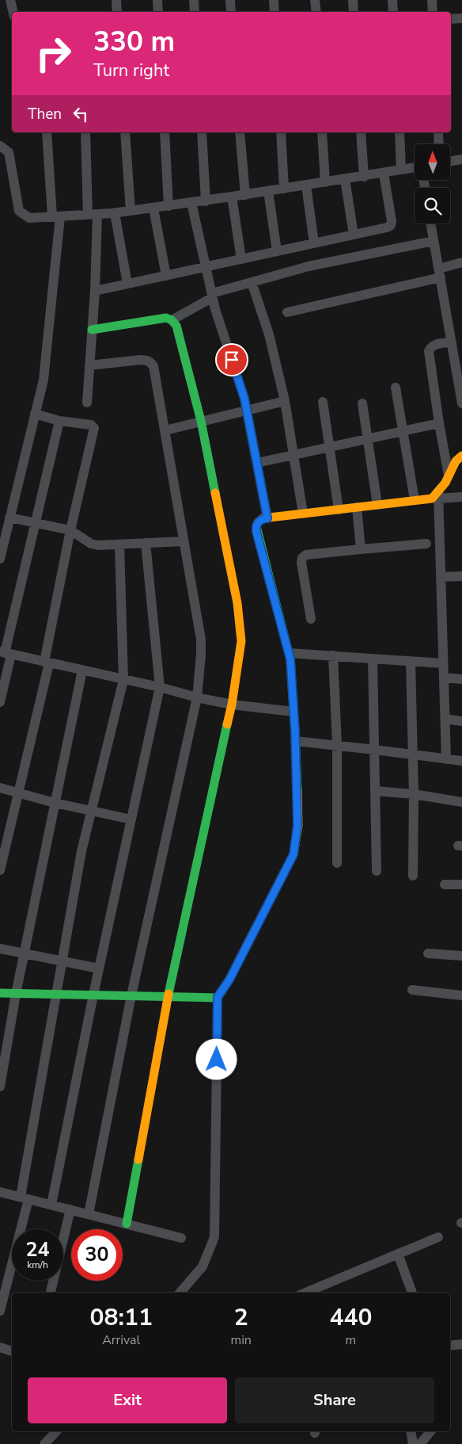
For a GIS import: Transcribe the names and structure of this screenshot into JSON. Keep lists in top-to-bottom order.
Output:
{
  "north": "top",
  "page": {
    "turn": ["330 m", "Turn right"],
    "then": "Then",
    "speed": "24 km/h",
    "limit": "30",
    "eta": [
      "08:11",
      "Arrival",
      "2",
      "min",
      "440",
      "m"
    ],
    "buttons": ["Exit", "Share"]
  }
}
